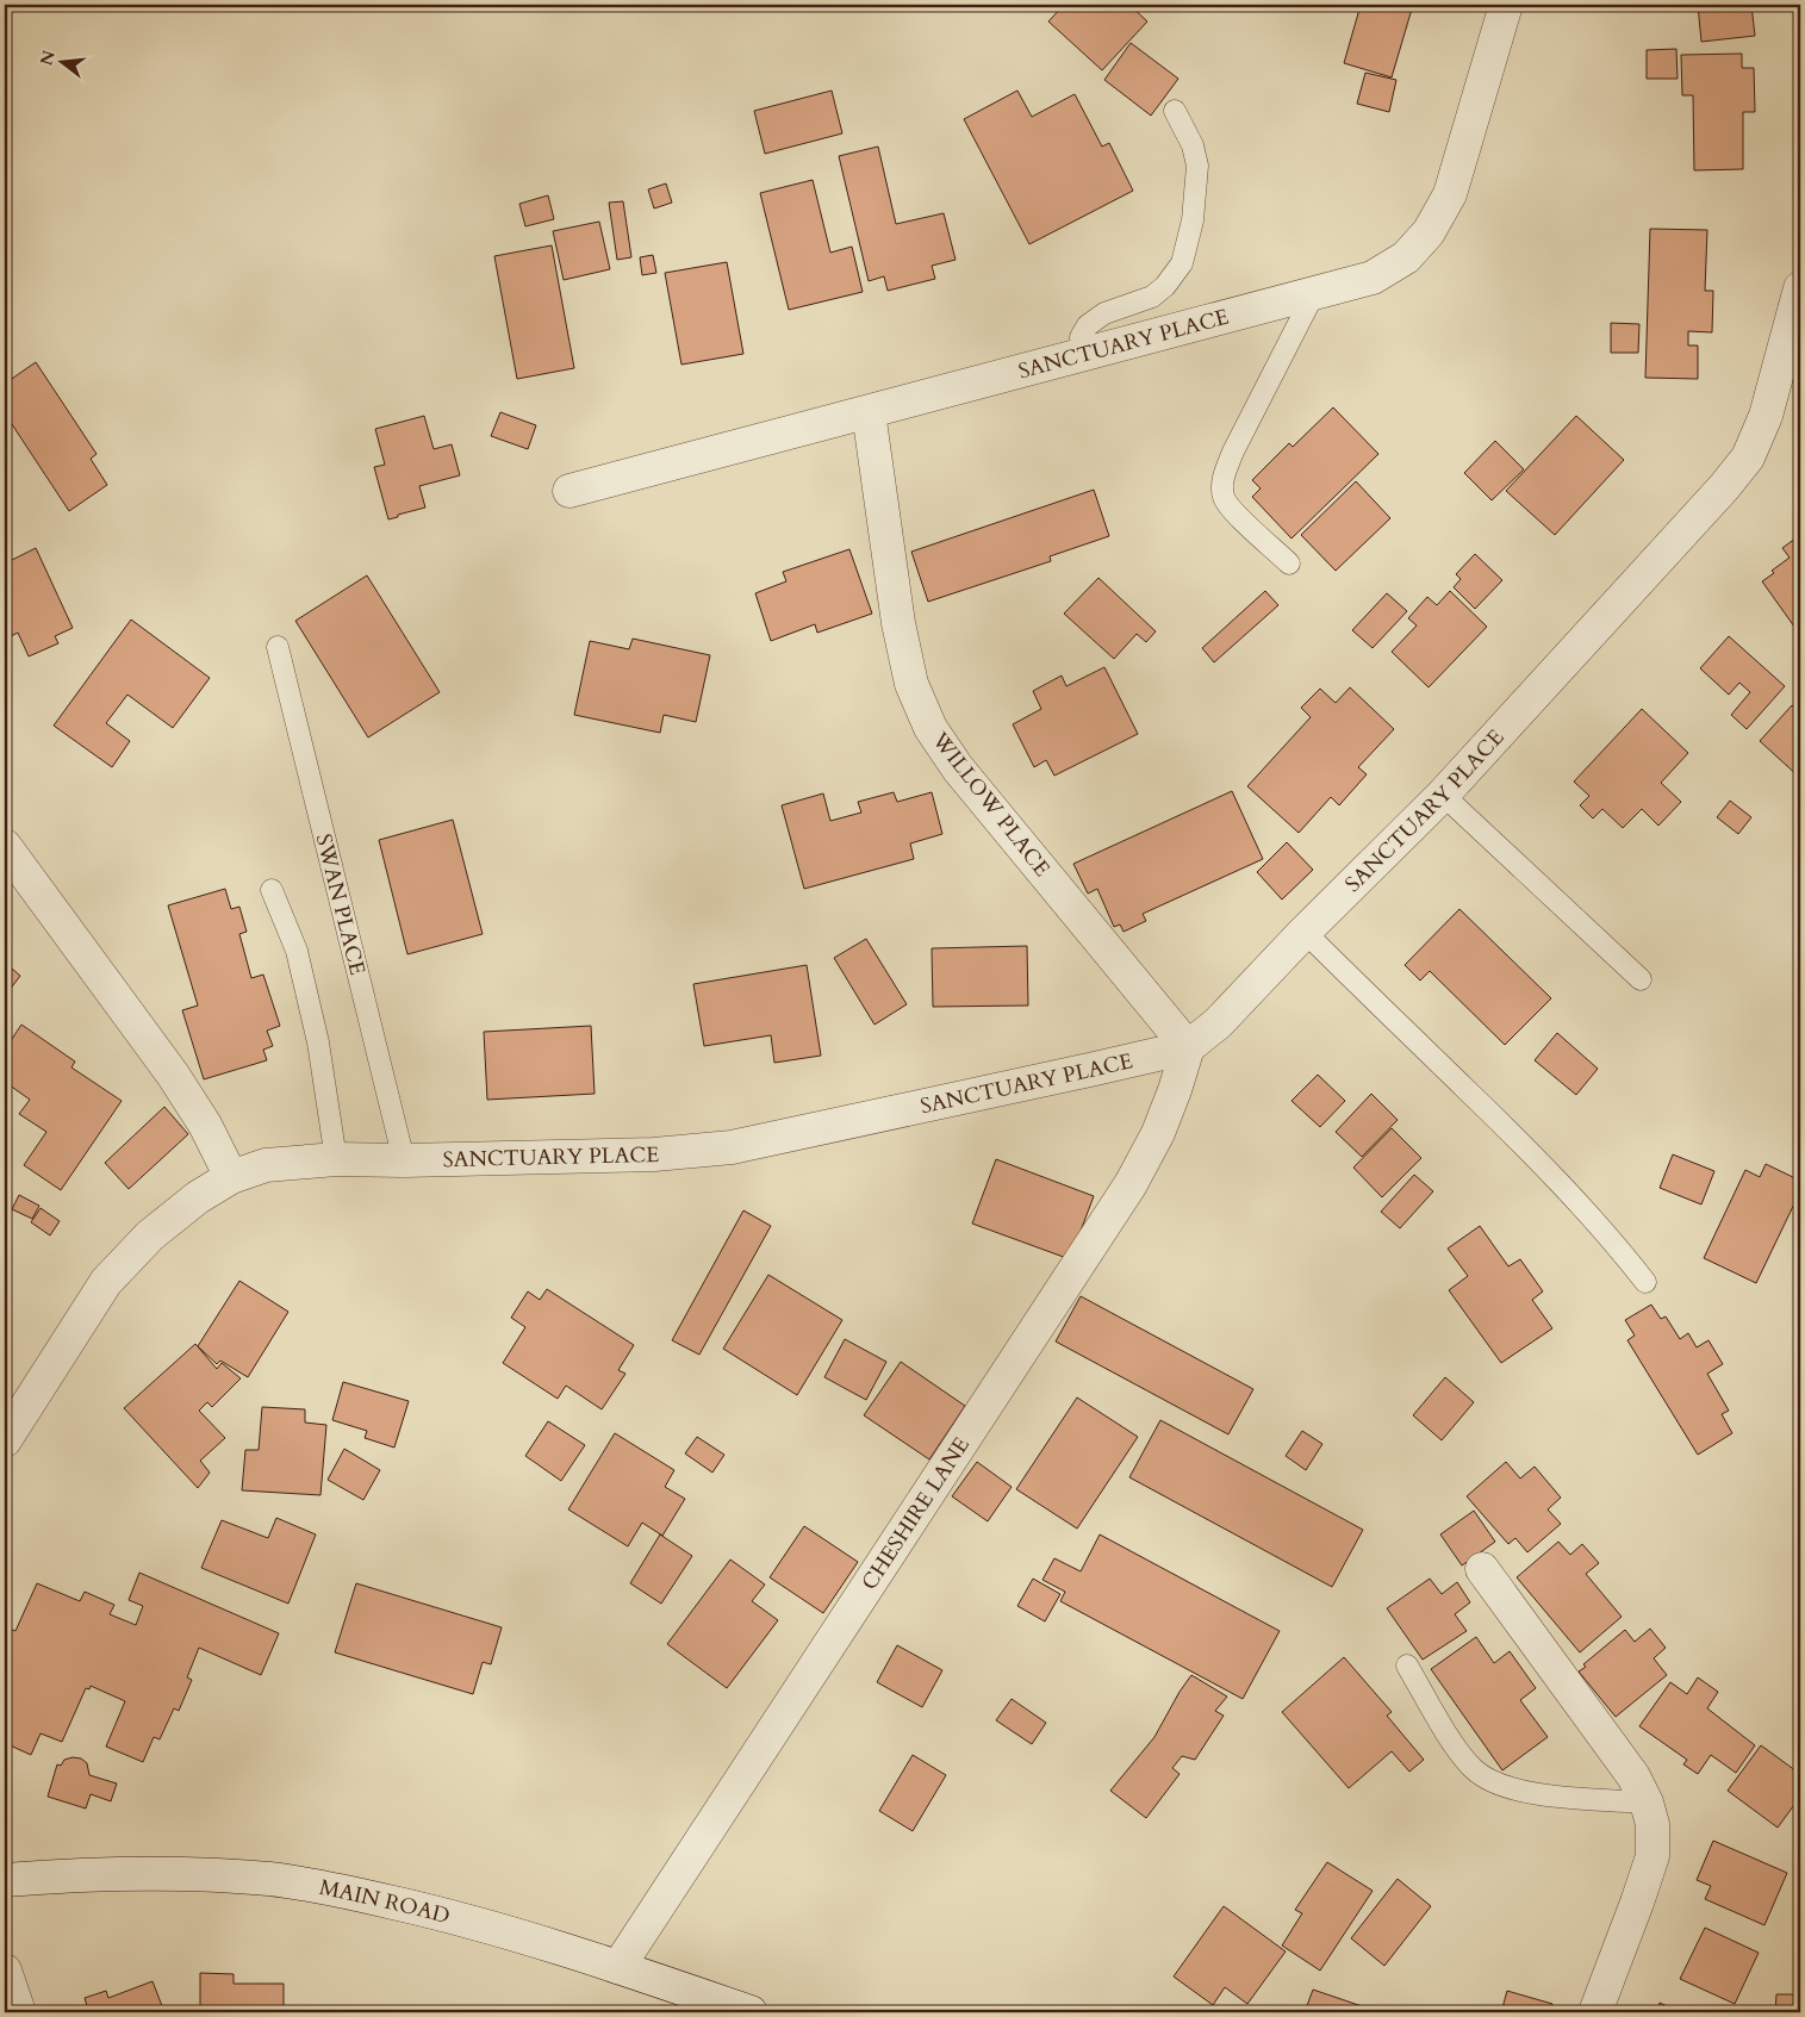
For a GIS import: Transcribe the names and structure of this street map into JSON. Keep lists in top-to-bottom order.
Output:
{
  "streets": {
    "street": [
      "SANCTUARY PLACE",
      "WILLOW PLACE",
      "CHESHIRE LANE",
      "MAIN ROAD"
    ],
    "lane": ["SWAN PLACE"]
  },
  "crossings": [
    ["SANCTUARY PLACE", "WILLOW PLACE"],
    ["SANCTUARY PLACE", "SWAN PLACE"],
    ["SANCTUARY PLACE", "CHESHIRE LANE"],
    ["WILLOW PLACE", "CHESHIRE LANE"],
    ["CHESHIRE LANE", "MAIN ROAD"]
  ],
  "north": "left"
}
